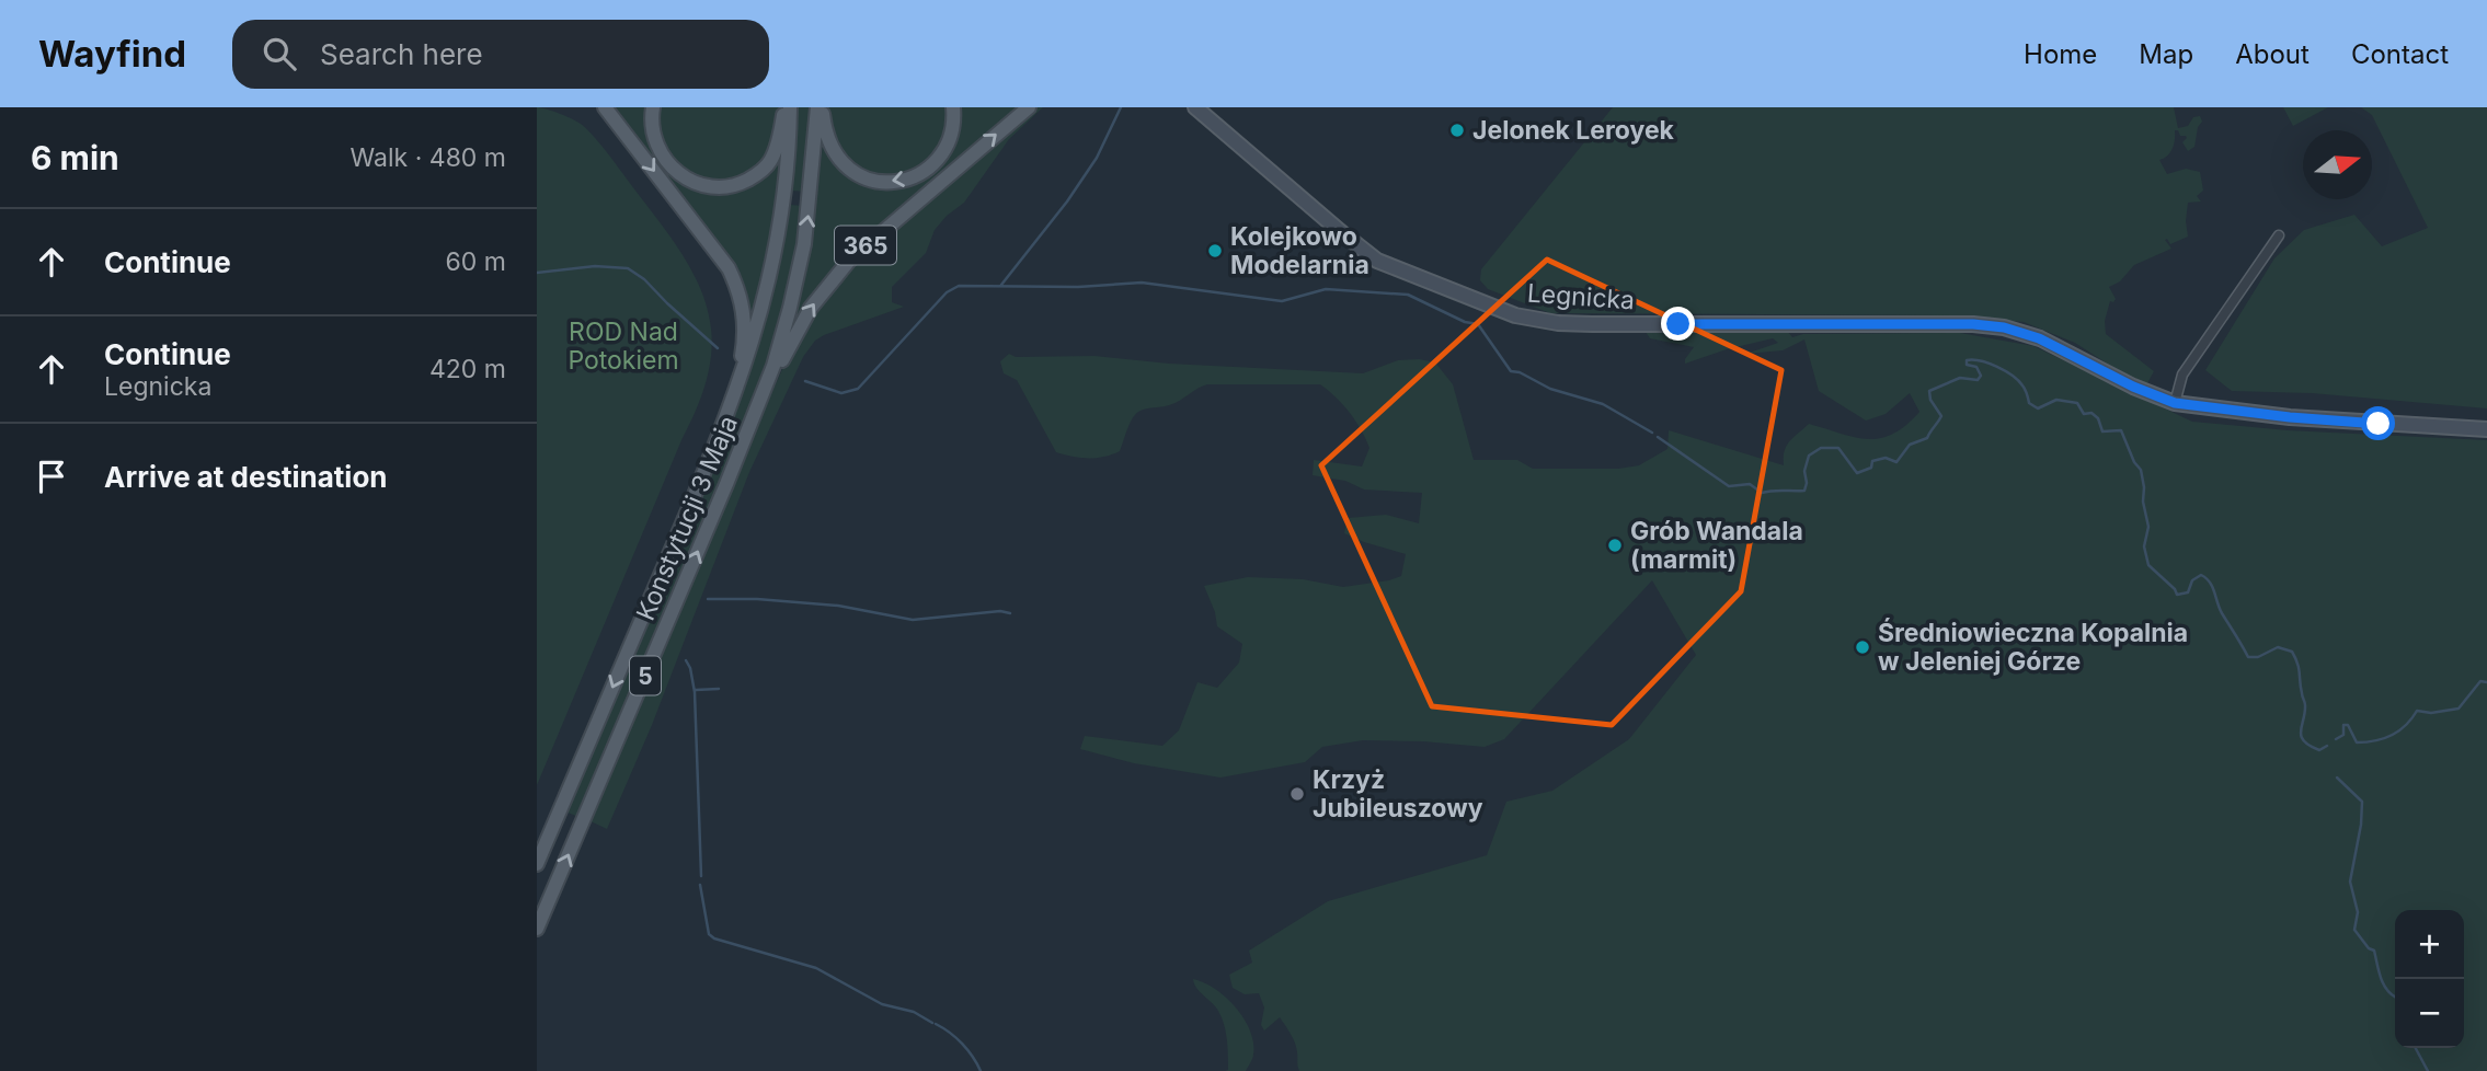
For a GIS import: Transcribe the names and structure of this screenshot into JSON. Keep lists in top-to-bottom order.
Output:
{
  "streets": {
    "main road": [
      "365",
      "Legnicka",
      "Konstytucji 3 Maja",
      "5"
    ]
  },
  "crossings": [
    ["365", "Konstytucji 3 Maja"]
  ],
  "parks": ["ROD Nad Potokiem"],
  "places": [
    "Jelonek Leroyek",
    "Kolejkowo Modelarnia",
    "Grób Wandala (marmit)",
    "Średniowieczna Kopalnia w Jeleniej Górze",
    "Krzyż Jubileuszowy"
  ],
  "north": "right",
  "page": {
    "header": "Wayfind",
    "search": "Search here",
    "nav": [
      "Home",
      "Map",
      "About",
      "Contact"
    ],
    "heading": ["6 min", "Walk · 480 m"],
    "list": [
      ["Continue", "60 m"],
      ["Continue", "Legnicka", "420 m"],
      "Arrive at destination"
    ],
    "map_buttons": ["+", "−"]
  }
}
